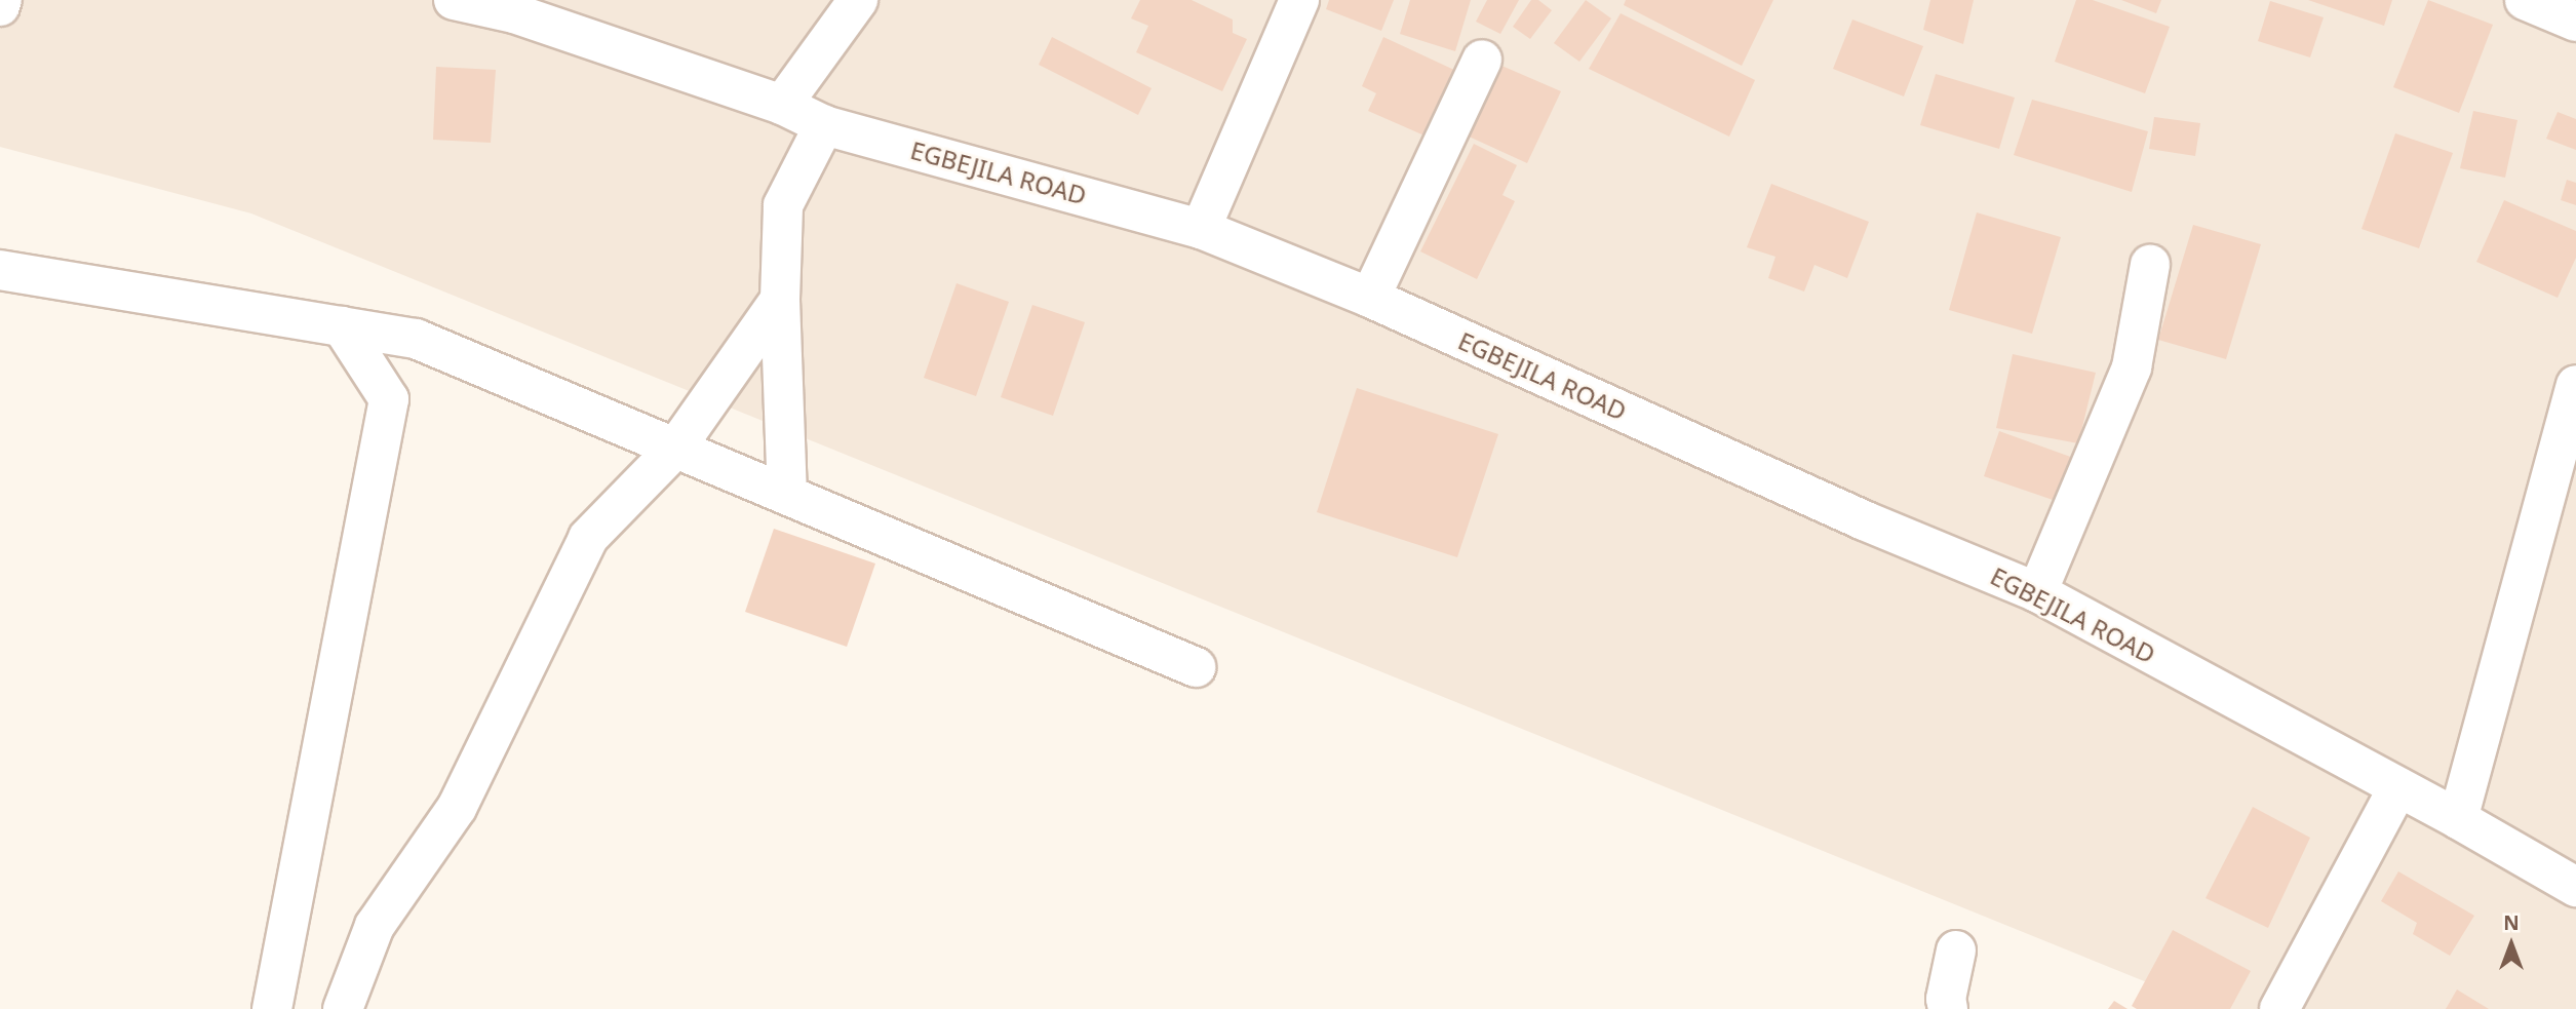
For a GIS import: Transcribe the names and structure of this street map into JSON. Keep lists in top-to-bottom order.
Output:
{
  "streets": {
    "street": ["EGBEJILA ROAD"]
  },
  "north": "top"
}
